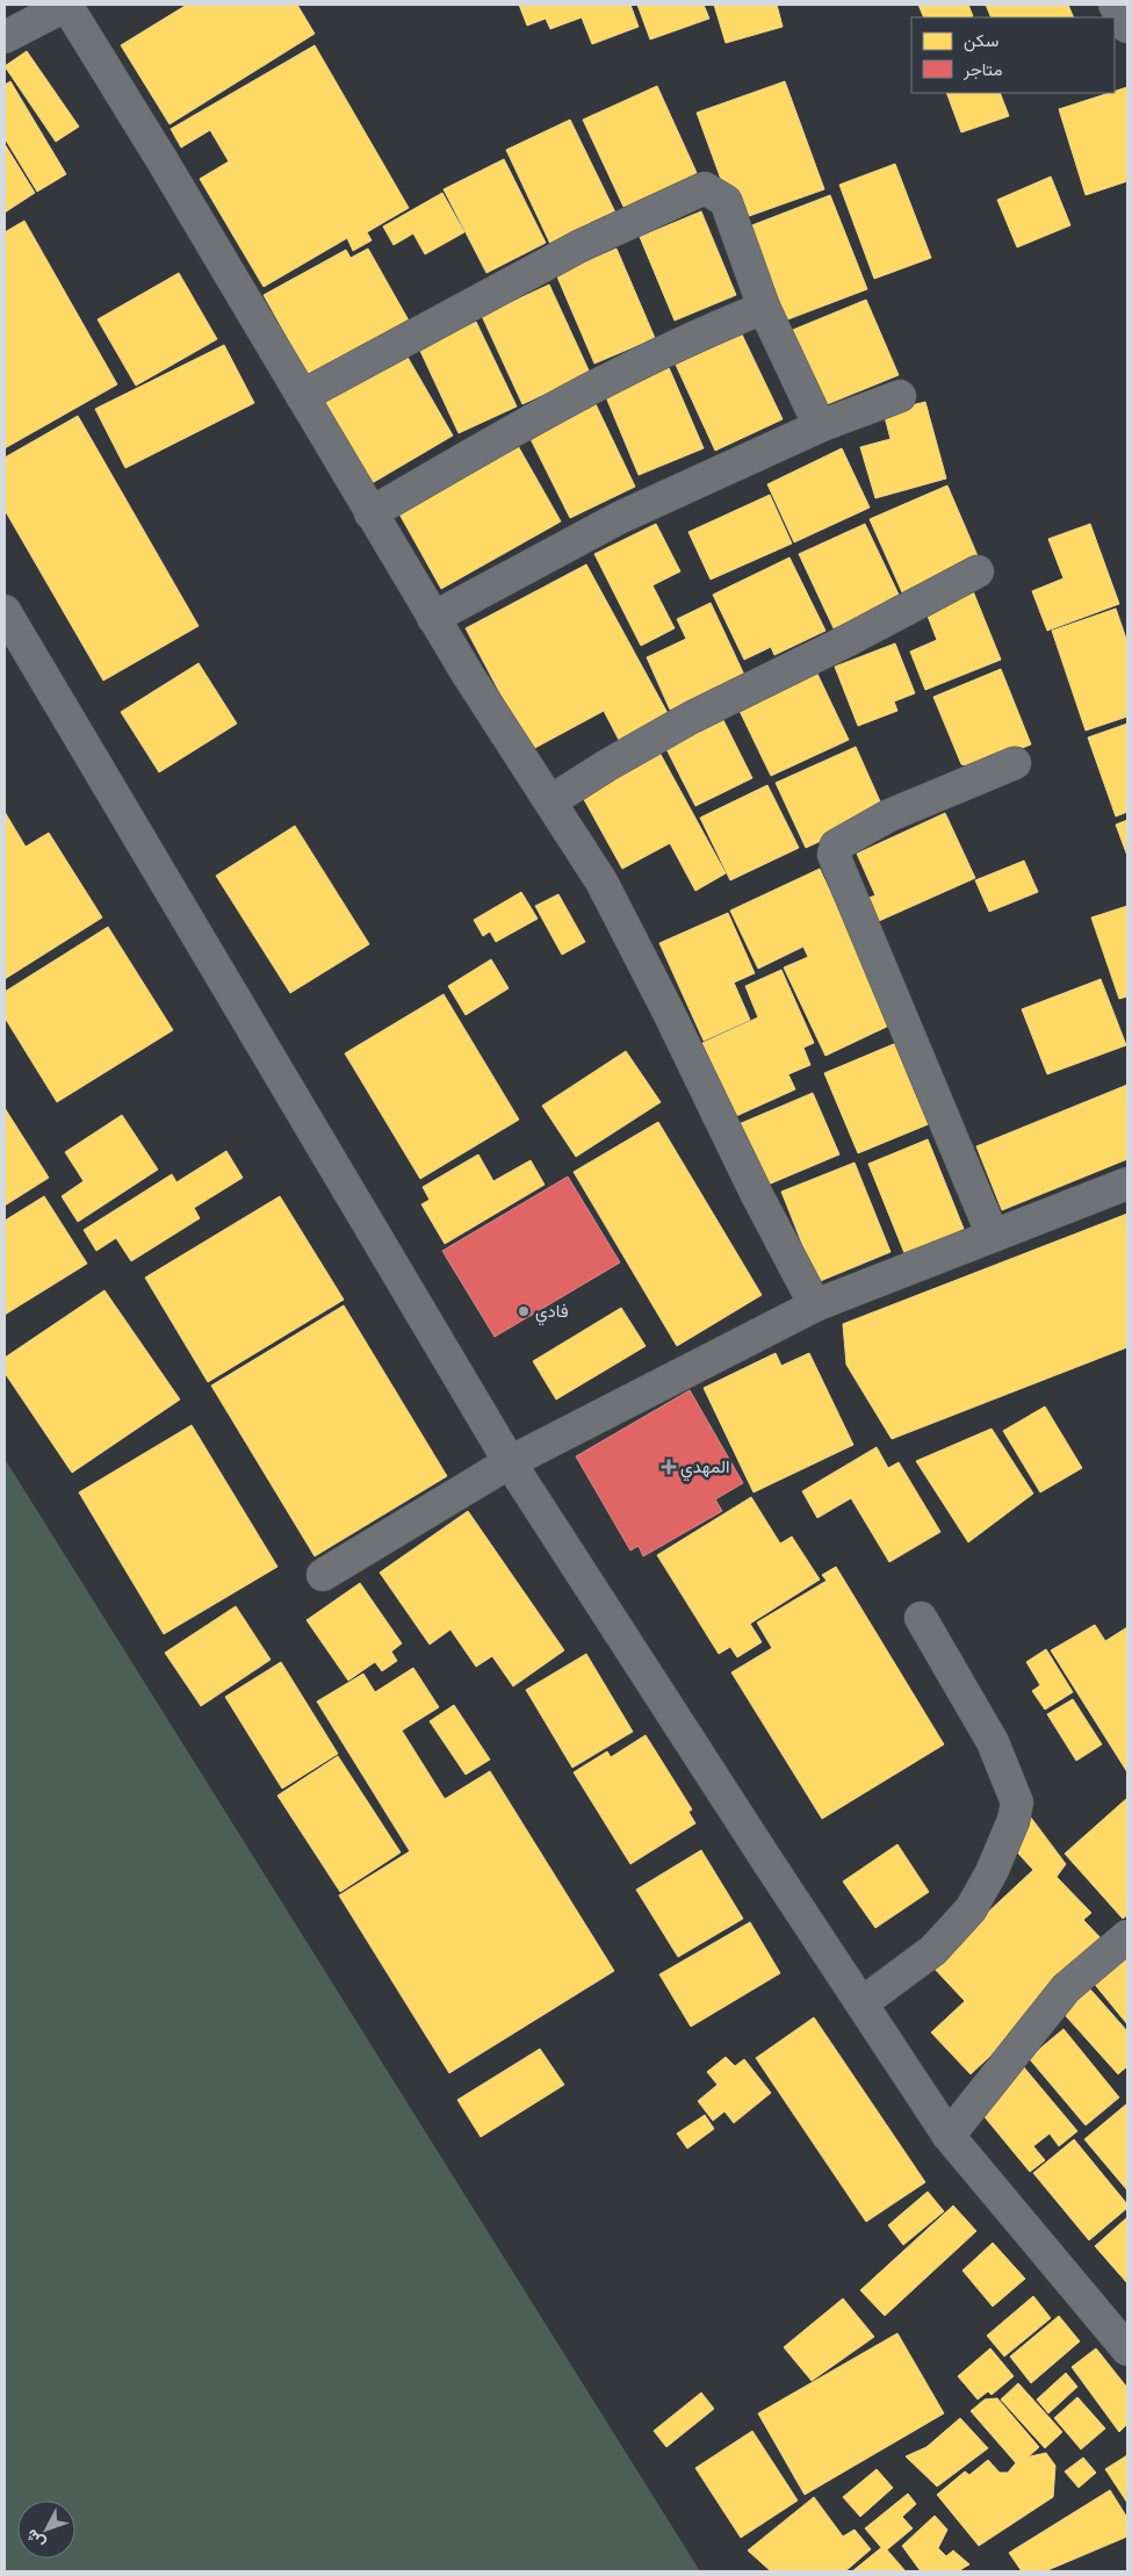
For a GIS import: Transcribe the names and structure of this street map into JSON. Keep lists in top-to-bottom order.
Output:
{
  "places": {
    "other": ["فادي"],
    "health": ["المهدي"]
  },
  "legend": ["سكن", "متاجر"],
  "north": "bottom left"
}
